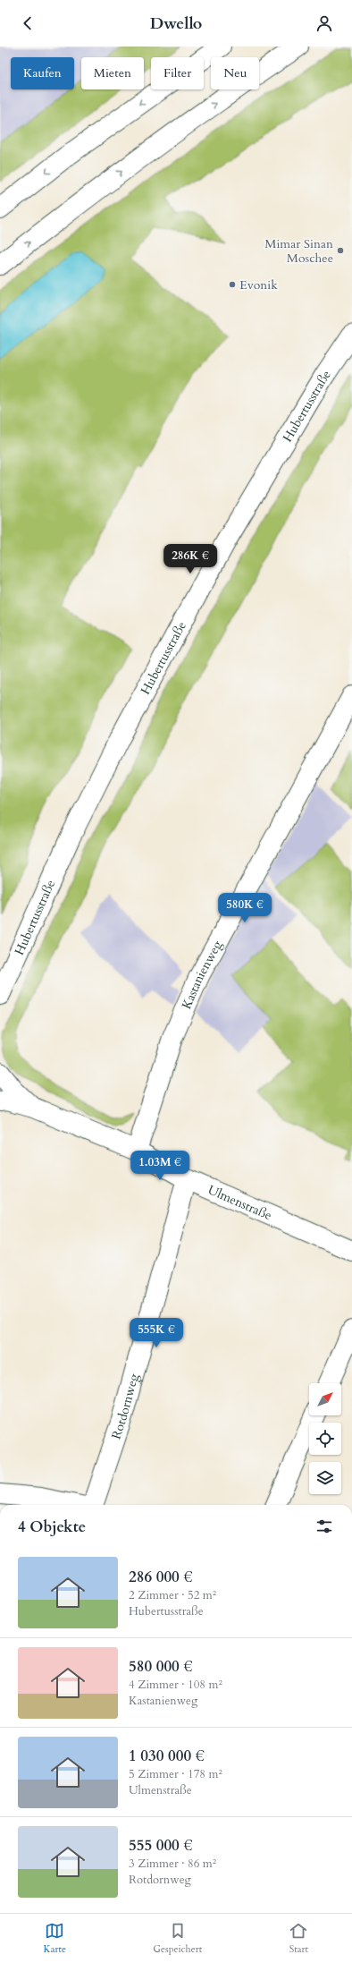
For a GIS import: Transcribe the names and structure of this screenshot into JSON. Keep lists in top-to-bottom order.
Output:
{
  "streets": {
    "main road": [
      "Hubertusstraße",
      "Kastanienweg",
      "Ulmenstraße",
      "Rotdornweg"
    ]
  },
  "crossings": [
    ["Kastanienweg", "Ulmenstraße"],
    ["Ulmenstraße", "Rotdornweg"]
  ],
  "places": ["Mimar Sinan Moschee", "Evonik"],
  "north": "top right",
  "page": {
    "header": "Dwello",
    "chip": [
      "Kaufen",
      "Mieten",
      "Filter",
      "Neu"
    ],
    "price": [
      "286K €",
      "580K €",
      "1.03M €",
      "555K €"
    ],
    "heading": "4 Objekte",
    "list": [
      {
        "name": "286 000 €",
        "note": "2 Zimmer · 52 m² · Hubertusstraße"
      },
      {
        "name": "580 000 €",
        "note": "4 Zimmer · 108 m² · Kastanienweg"
      },
      {
        "name": "1 030 000 €",
        "note": "5 Zimmer · 178 m² · Ulmenstraße"
      },
      {
        "name": "555 000 €",
        "note": "3 Zimmer · 86 m² · Rotdornweg"
      }
    ],
    "tabs": ["Karte", "Gespeichert", "Start"]
  }
}
